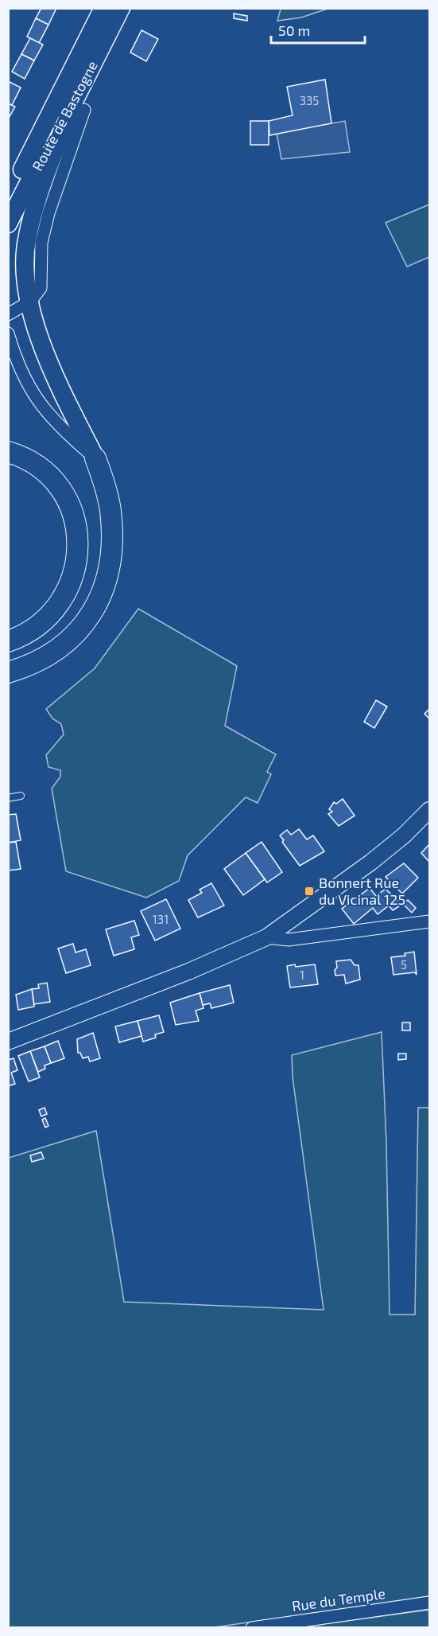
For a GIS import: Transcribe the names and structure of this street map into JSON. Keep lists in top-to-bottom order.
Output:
{
  "streets": {
    "main road": ["Route de Bastogne"],
    "street": ["Rue du Temple"]
  },
  "places": {
    "transit": ["Bonnert Rue du Vicinal 125"]
  },
  "house_numbers": [
    "335",
    "131",
    "5",
    "1"
  ],
  "scale_bar": "50 m"
}
